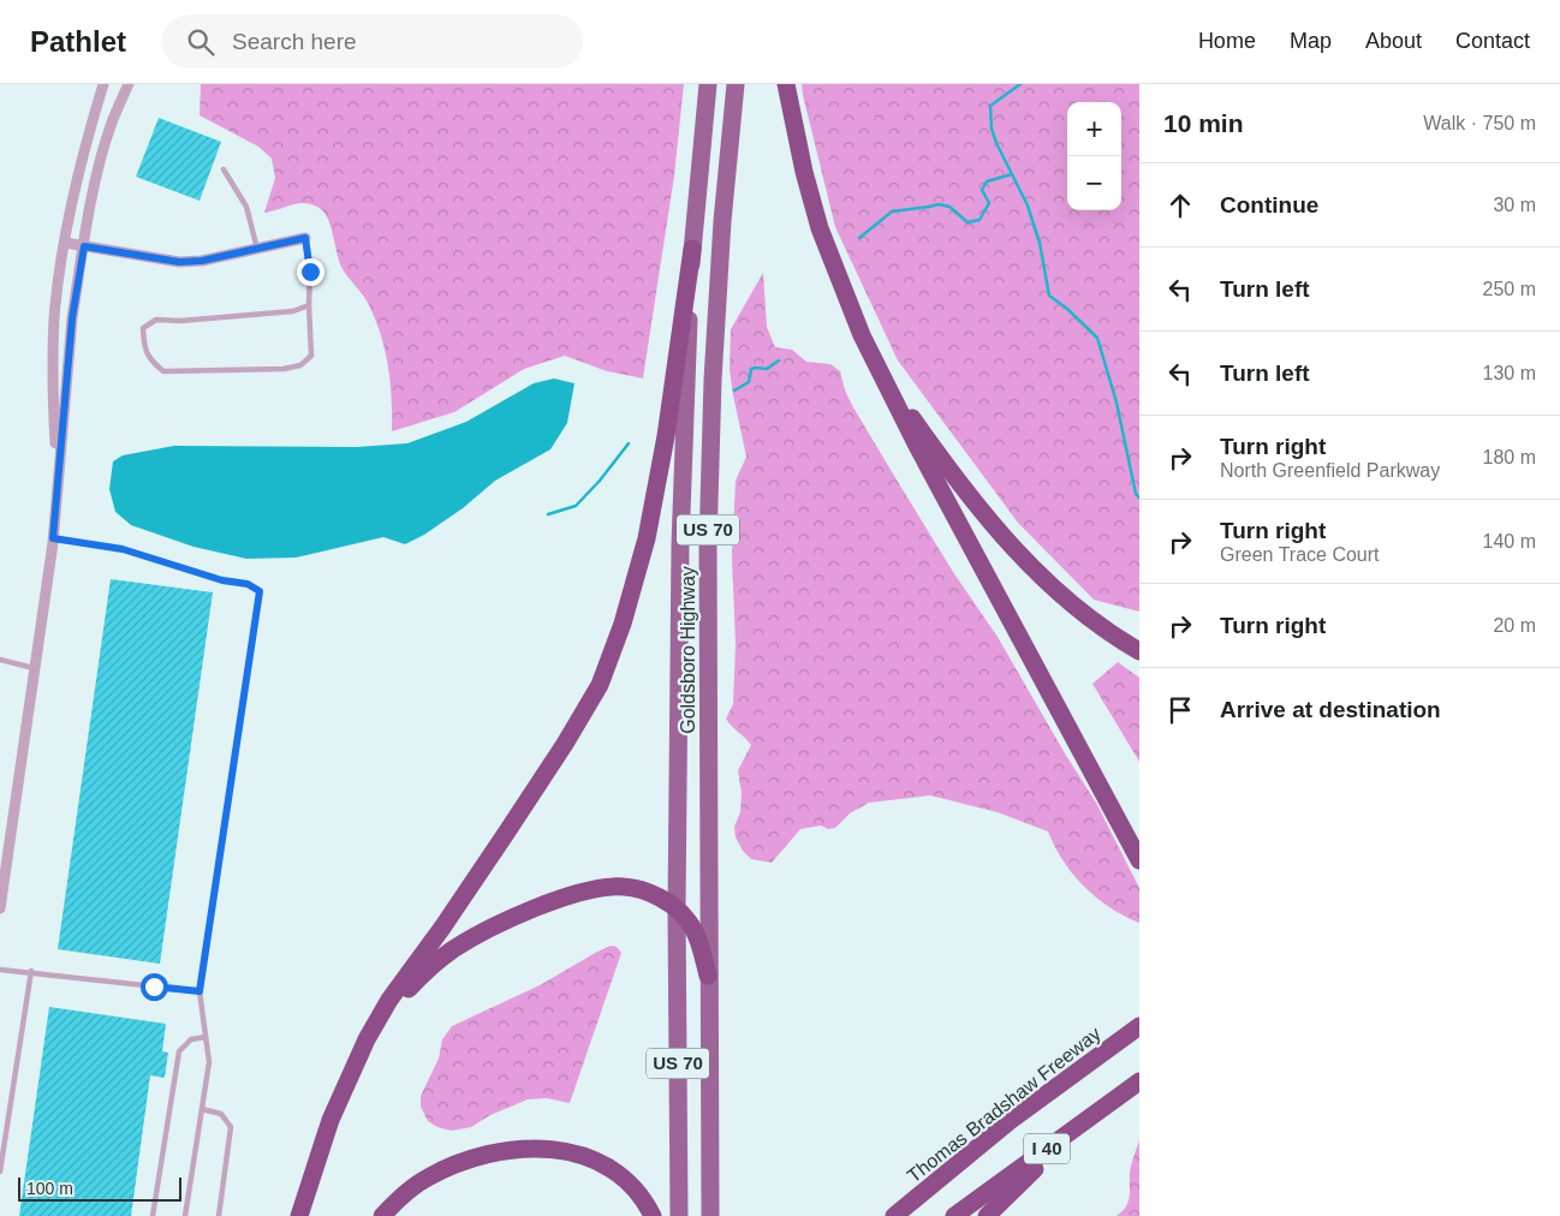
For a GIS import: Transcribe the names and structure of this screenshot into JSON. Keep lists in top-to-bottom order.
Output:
{
  "streets": {
    "highway": ["Thomas Bradshaw Freeway", "I 40"],
    "main road": ["US 70", "Goldsboro Highway"]
  },
  "scale_bar": "100 m",
  "page": {
    "header": "Pathlet",
    "search": "Search here",
    "nav": [
      "Home",
      "Map",
      "About",
      "Contact"
    ],
    "heading": ["10 min", "Walk · 750 m"],
    "map_buttons": ["+", "−"],
    "list": [
      ["Continue", "30 m"],
      ["Turn left", "250 m"],
      ["Turn left", "130 m"],
      ["Turn right", "North Greenfield Parkway", "180 m"],
      ["Turn right", "Green Trace Court", "140 m"],
      ["Turn right", "20 m"],
      "Arrive at destination"
    ],
    "scale": "100 m"
  }
}
